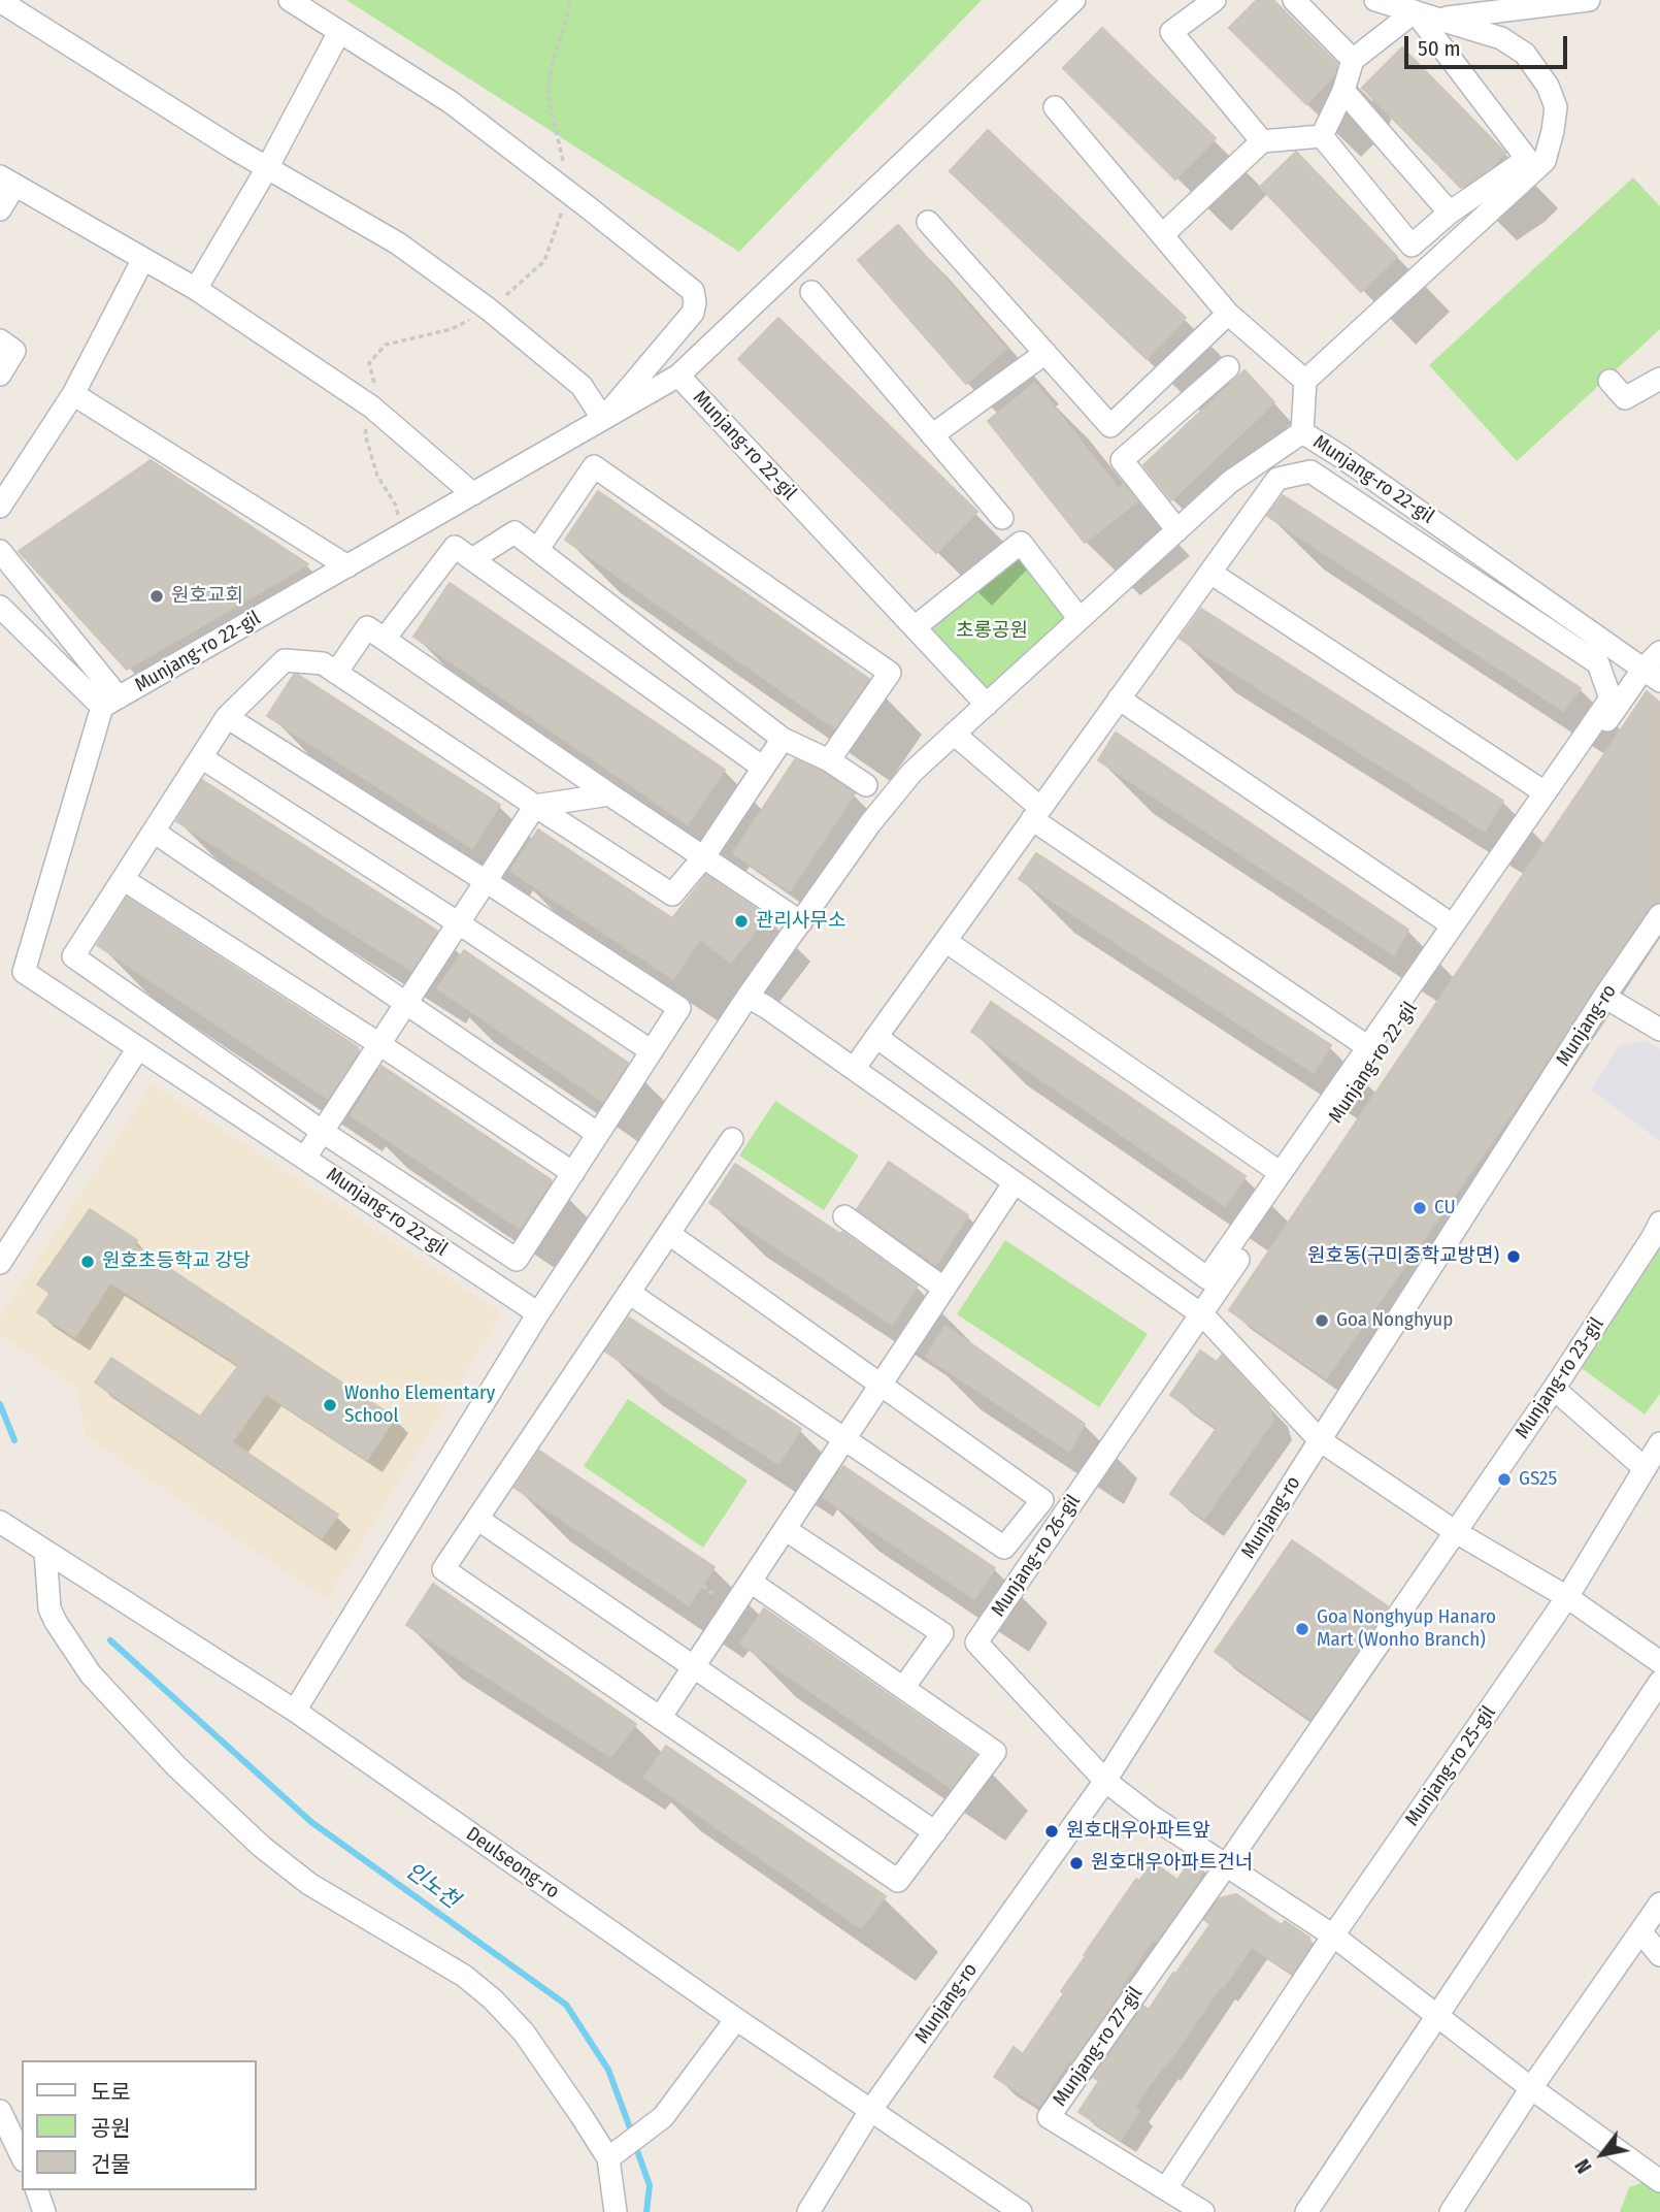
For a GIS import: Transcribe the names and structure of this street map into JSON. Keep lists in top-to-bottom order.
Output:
{
  "streets": {
    "street": [
      "Munjang-ro 22-gil",
      "Munjang-ro",
      "Munjang-ro 23-gil",
      "Munjang-ro 26-gil",
      "Munjang-ro 25-gil",
      "Deulseong-ro",
      "Munjang-ro 27-gil"
    ]
  },
  "crossings": [
    ["Munjang-ro 22-gil", "Munjang-ro 26-gil"],
    ["Munjang-ro 22-gil", "Deulseong-ro"],
    ["Munjang-ro", "Munjang-ro 26-gil"],
    ["Munjang-ro", "Deulseong-ro"]
  ],
  "water": ["인노천"],
  "parks": ["초롱공원"],
  "places": [
    "원호교회",
    "관리사무소",
    "CU",
    "원호동(구미중학교방면)",
    "원호초등학교 강당",
    "Goa Nonghyup",
    "Wonho Elementary School",
    "GS25",
    "Goa Nonghyup Hanaro Mart (Wonho Branch)",
    "원호대우아파트앞",
    "원호대우아파트건너"
  ],
  "legend": ["도로", "공원", "건물"],
  "scale_bar": "50 m",
  "north": "bottom left"
}
